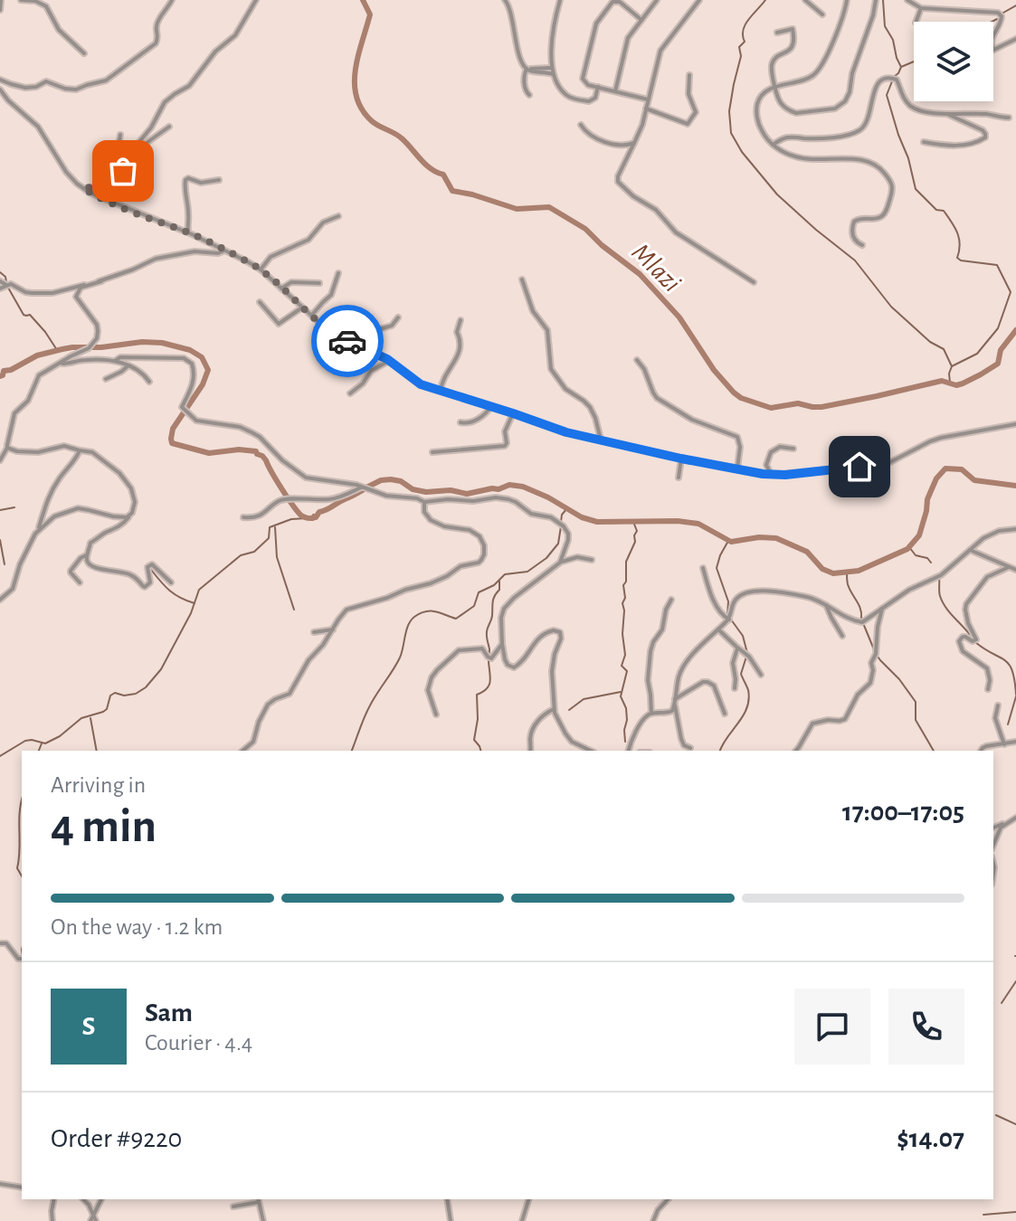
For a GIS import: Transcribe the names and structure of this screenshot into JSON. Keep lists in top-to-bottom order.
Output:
{
  "water": ["Mlazi"],
  "page": {
    "heading": ["4 min", "Arriving in", "17:00–17:05"],
    "panel": [
      "Sam",
      "Courier · 4.4",
      "Order #9220",
      "$14.07"
    ],
    "bar": "On the way · 1.2 km",
    "round": "S"
  }
}
